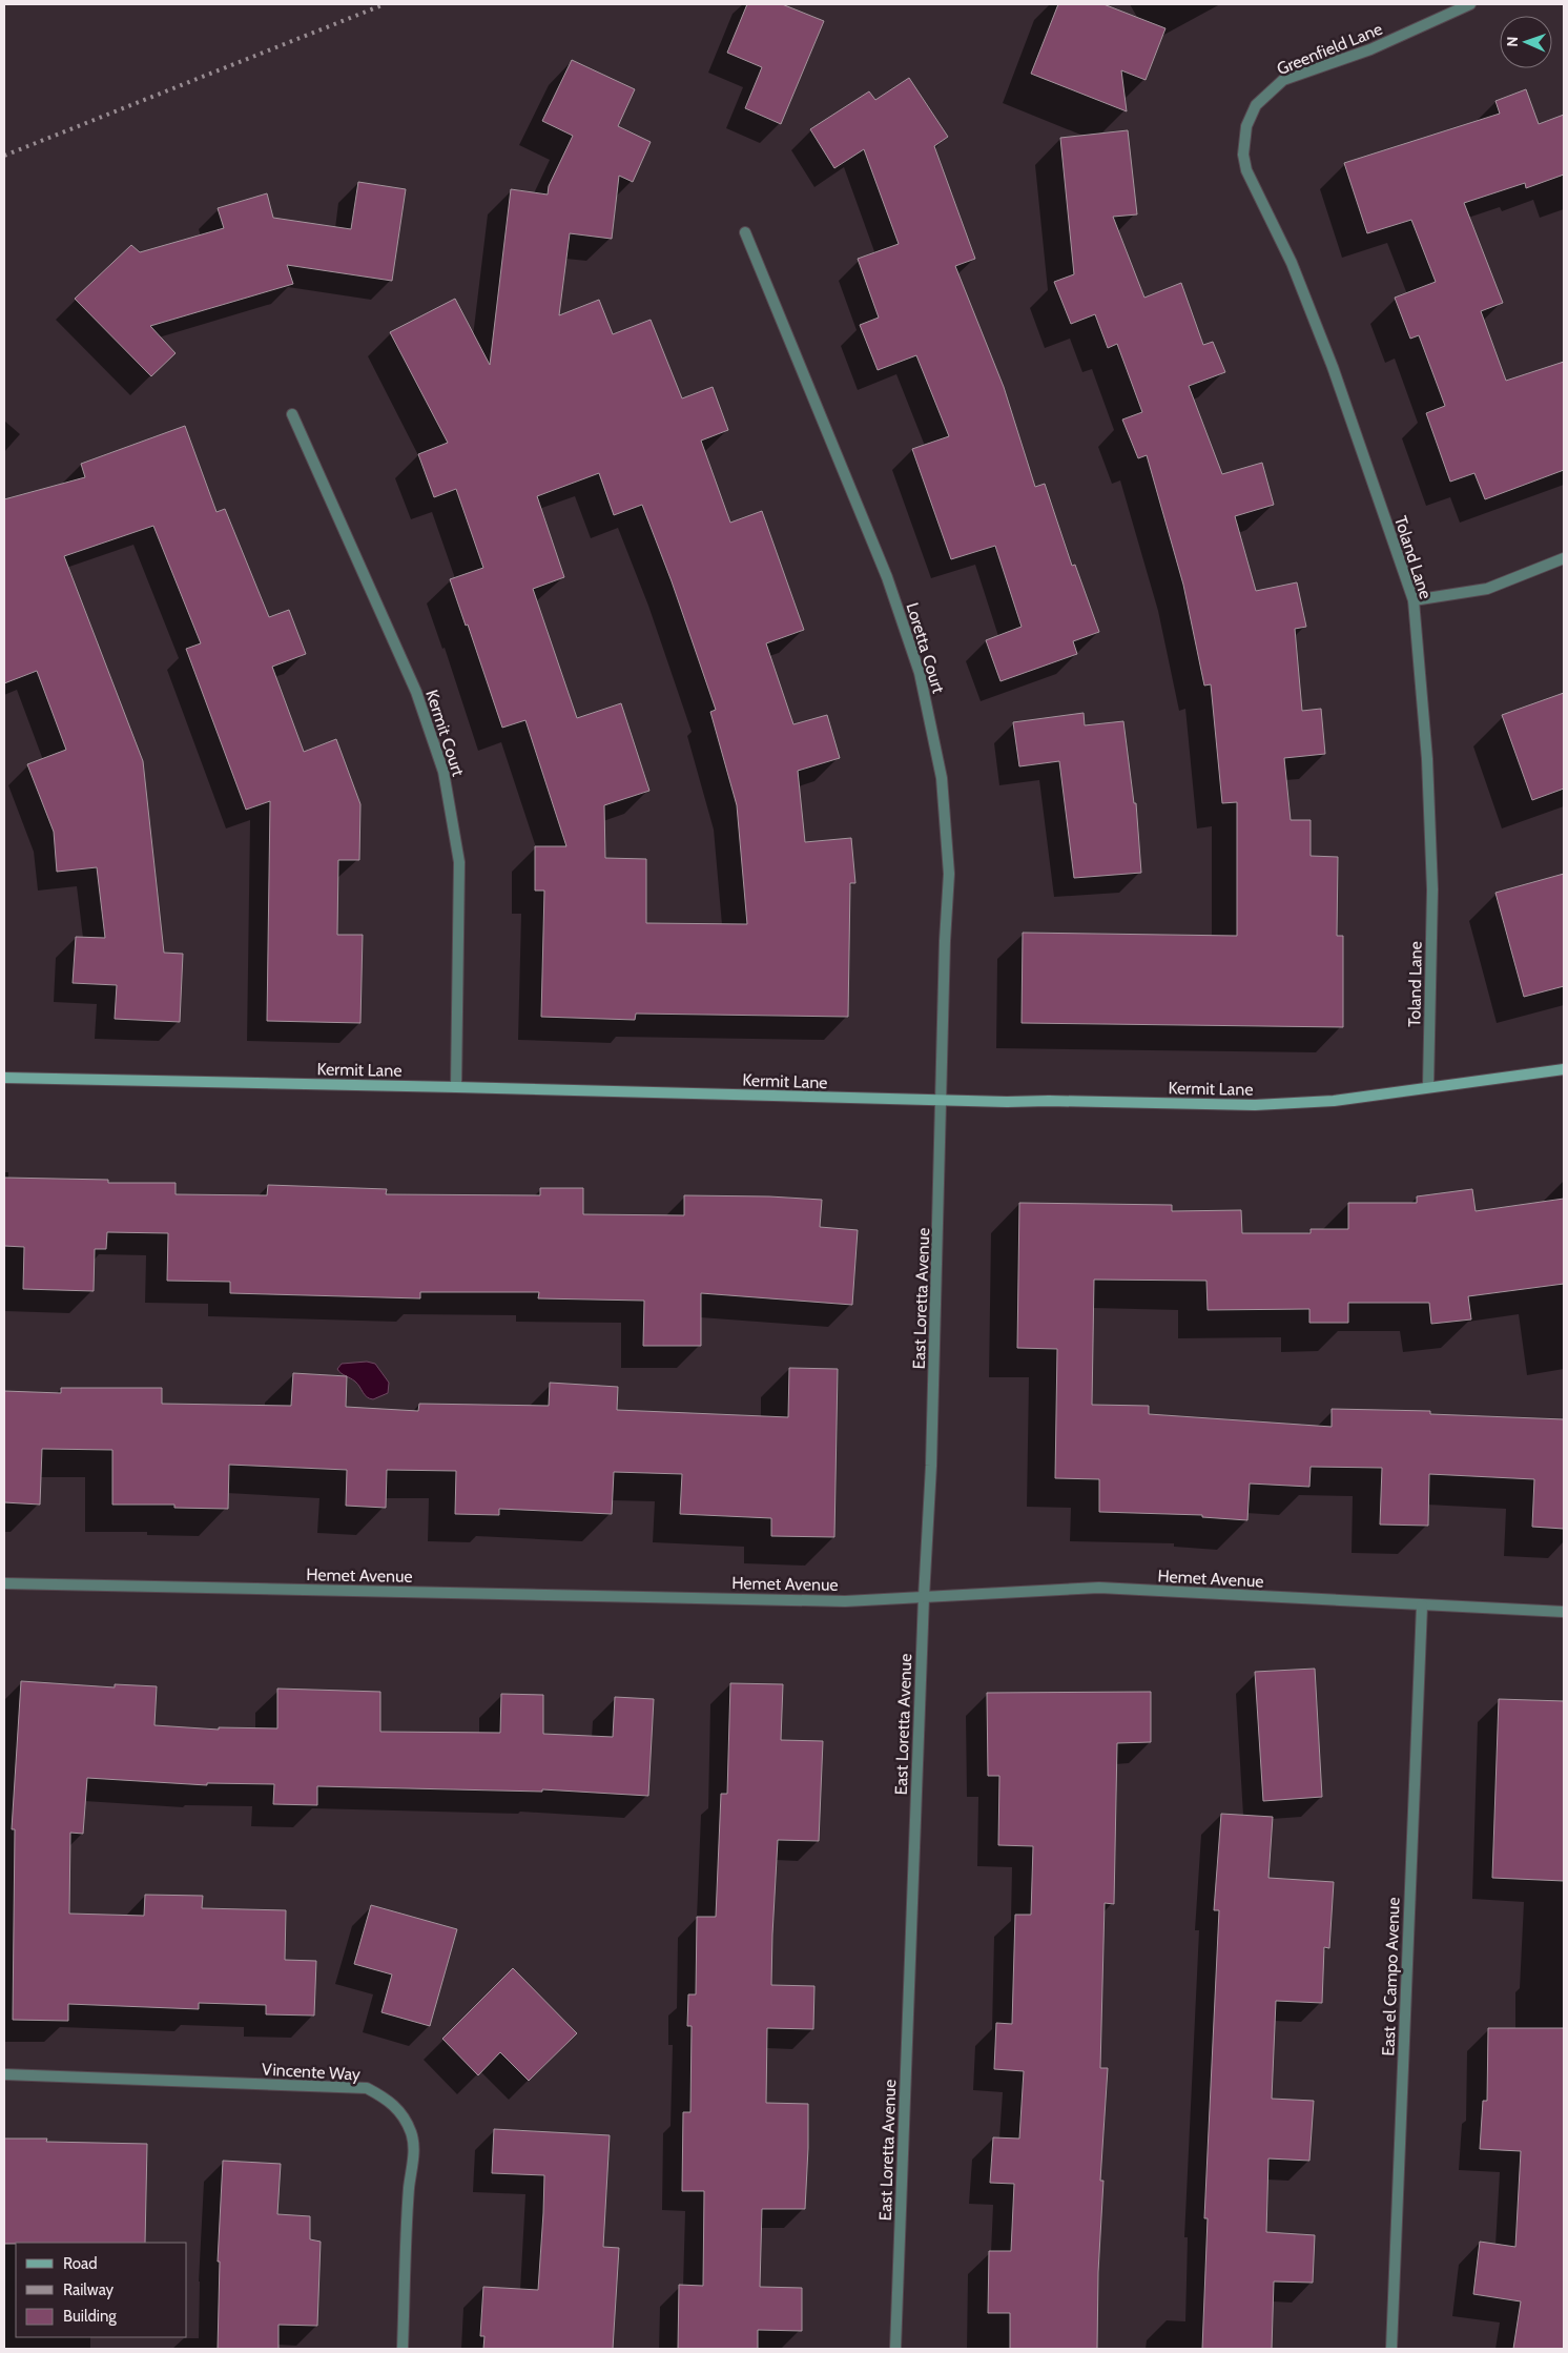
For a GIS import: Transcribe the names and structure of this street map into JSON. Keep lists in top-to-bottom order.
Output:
{
  "streets": {
    "street": [
      "Greenfield Lane",
      "Toland Lane",
      "Loretta Court",
      "Kermit Court",
      "Kermit Lane",
      "East Loretta Avenue",
      "Hemet Avenue",
      "East el Campo Avenue",
      "Vincente Way"
    ]
  },
  "crossings": [
    ["Greenfield Lane", "Toland Lane"],
    ["Toland Lane", "Kermit Lane"],
    ["Loretta Court", "Kermit Lane"],
    ["Loretta Court", "East Loretta Avenue"],
    ["Kermit Court", "Kermit Lane"],
    ["Kermit Lane", "East Loretta Avenue"],
    ["East Loretta Avenue", "Hemet Avenue"],
    ["Hemet Avenue", "East el Campo Avenue"]
  ],
  "legend": ["Road", "Railway", "Building"],
  "north": "left"
}
